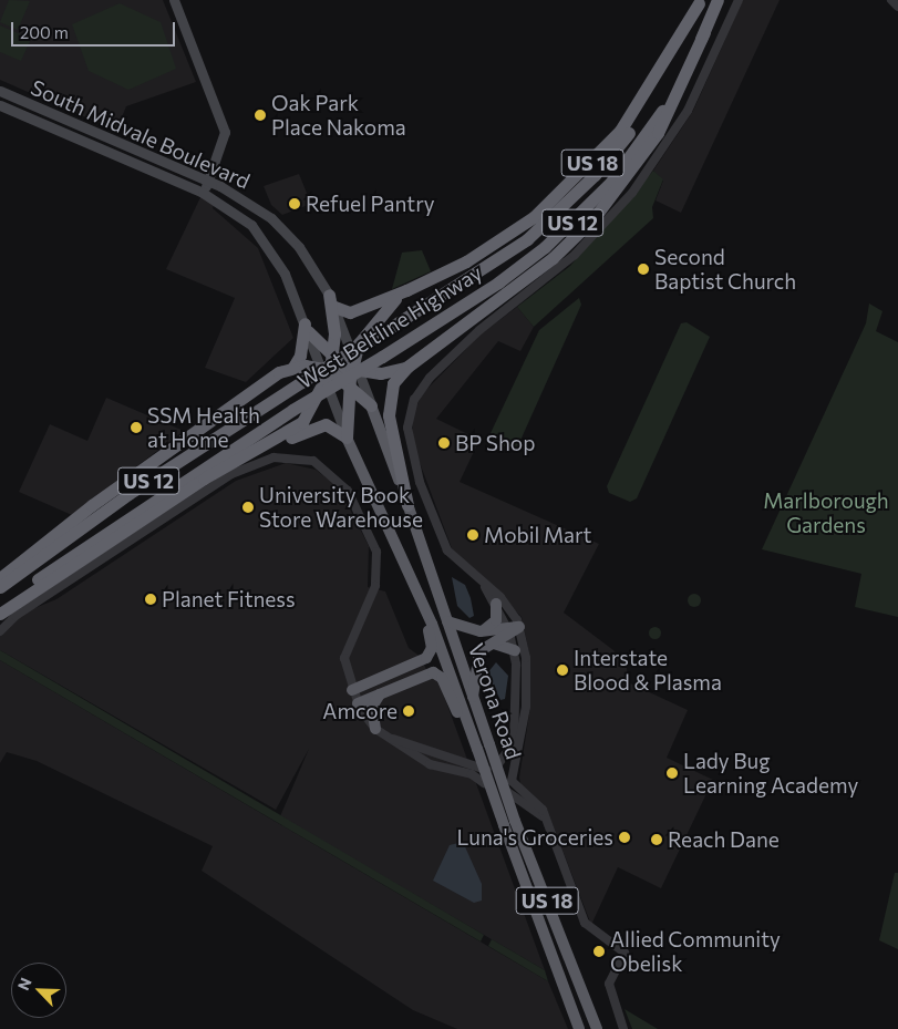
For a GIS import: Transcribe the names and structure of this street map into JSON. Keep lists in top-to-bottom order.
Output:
{
  "streets": {
    "highway": [
      "US 18",
      "US 12",
      "West Beltline Highway",
      "Verona Road"
    ],
    "main road": ["South Midvale Boulevard"]
  },
  "crossings": [
    ["South Midvale Boulevard", "US 18"],
    ["US 18", "West Beltline Highway"],
    ["US 18", "Verona Road"]
  ],
  "parks": ["Marlborough Gardens"],
  "places": [
    "Oak Park Place Nakoma",
    "Refuel Pantry",
    "Second Baptist Church",
    "SSM Health at Home",
    "BP Shop",
    "University Book Store Warehouse",
    "Mobil Mart",
    "Planet Fitness",
    "Interstate Blood & Plasma",
    "Amcore",
    "Lady Bug Learning Academy",
    "Luna's Groceries",
    "Reach Dane",
    "Allied Community Obelisk"
  ],
  "scale_bar": "200 m",
  "north": "top left"
}
